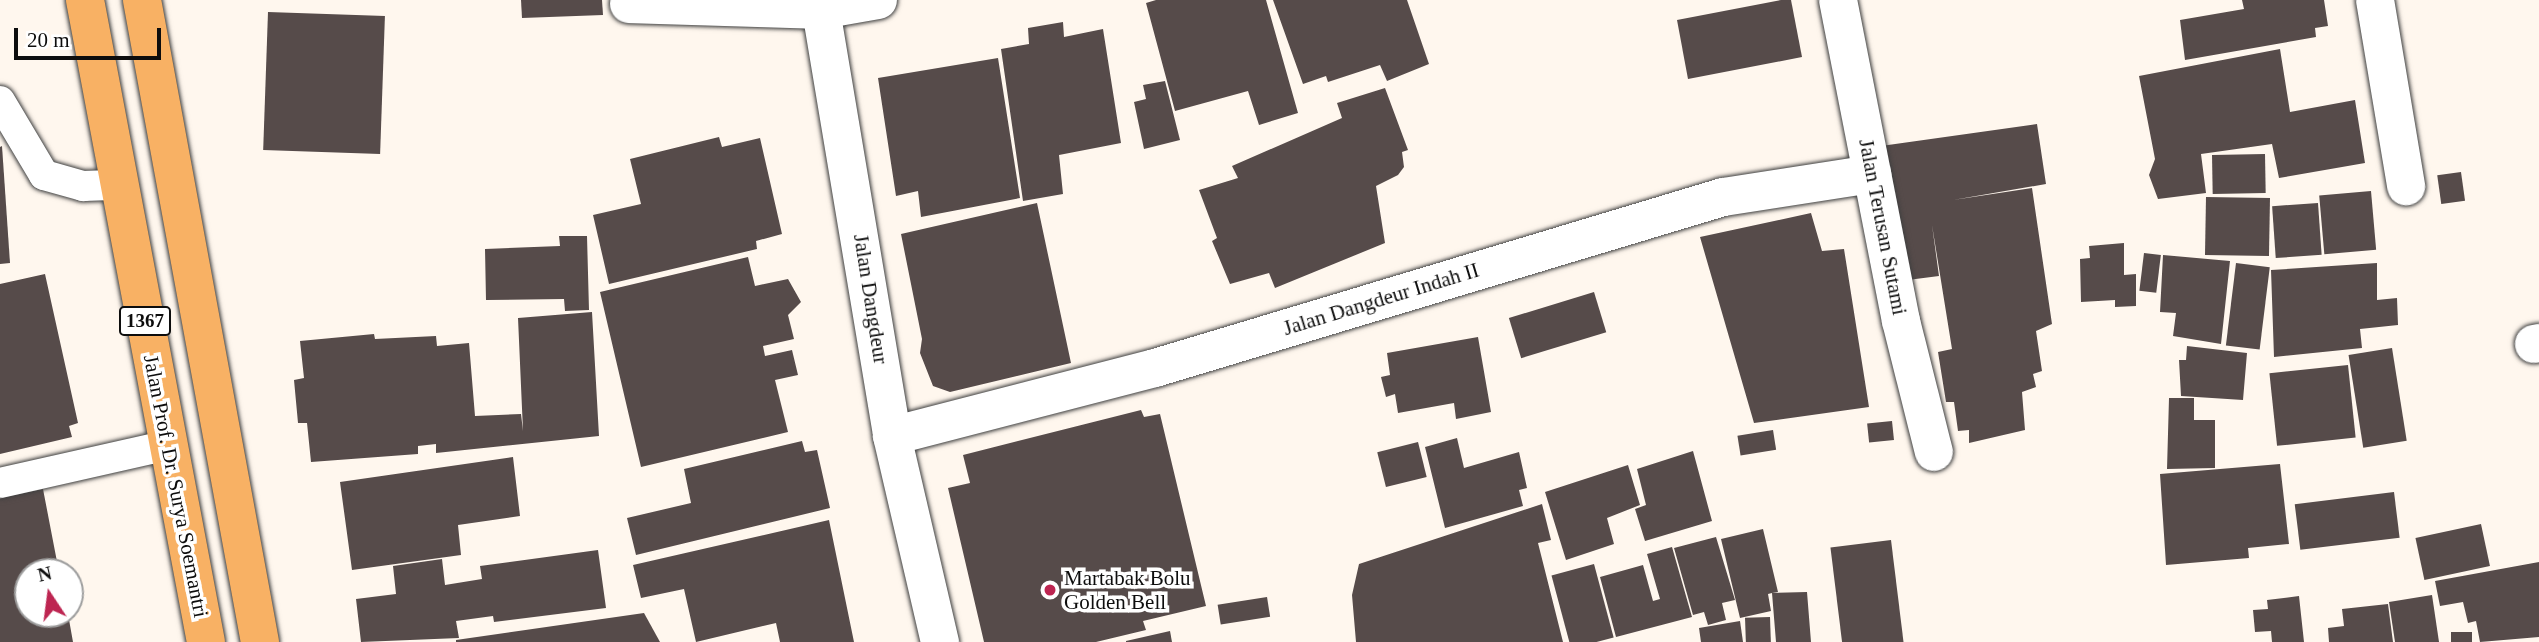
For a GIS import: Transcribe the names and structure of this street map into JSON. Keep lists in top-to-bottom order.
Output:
{
  "streets": {
    "main road": ["1367", "Jalan Prof. Dr. Surya Soemantri"],
    "street": ["Jalan Terusan Sutami", "Jalan Dangdeur", "Jalan Dangdeur Indah II"]
  },
  "crossings": [
    ["Jalan Terusan Sutami", "Jalan Dangdeur Indah II"],
    ["Jalan Dangdeur", "Jalan Dangdeur Indah II"]
  ],
  "places": ["Martabak Bolu Golden Bell"],
  "scale_bar": "20 m",
  "north": "top"
}
